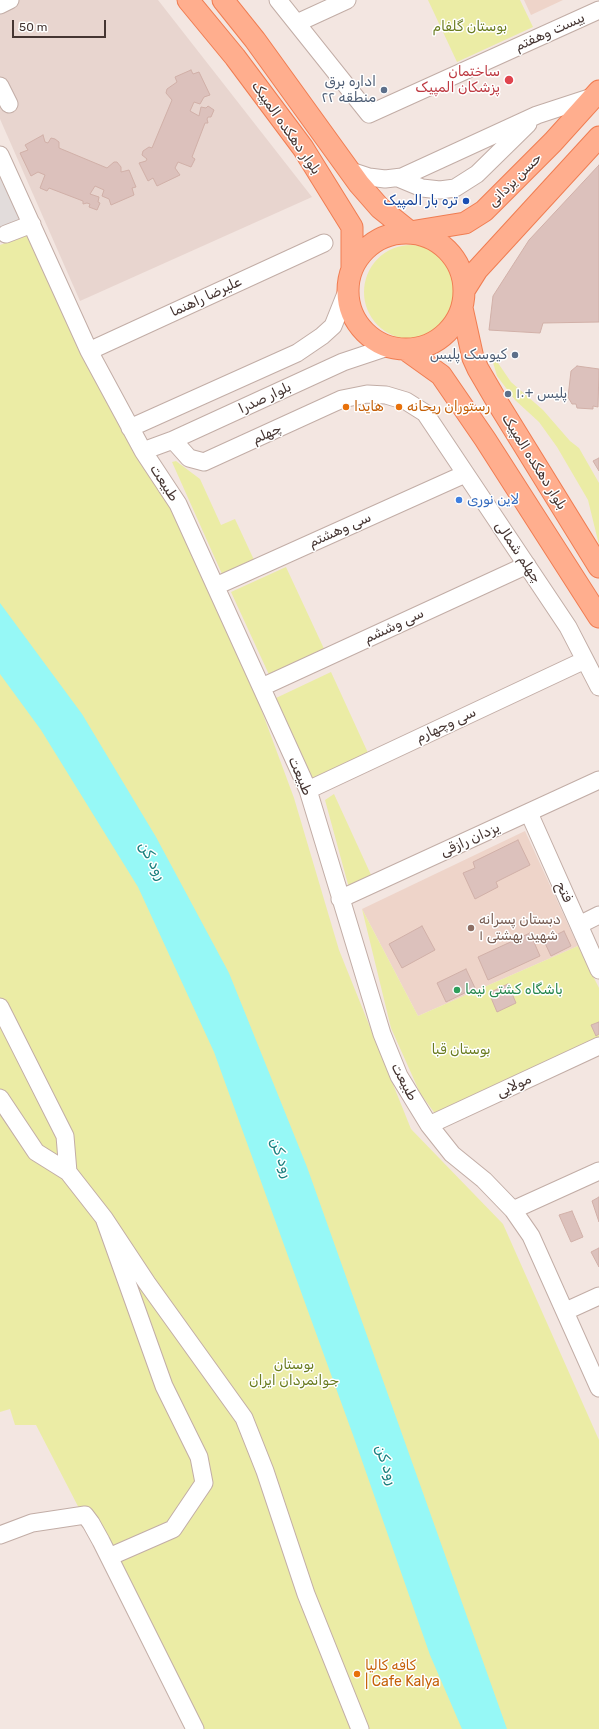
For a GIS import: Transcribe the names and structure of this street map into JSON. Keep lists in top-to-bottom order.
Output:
{
  "streets": {
    "main road": ["بلوار دهکده المپیک", "حسن یزدانی"],
    "street": [
      "بیست وهفتم",
      "علیرضا راهنما",
      "بلوار صدرا",
      "چهلم",
      "طبیعت",
      "سی وهشتم",
      "چهلم شمالی",
      "سی وششم",
      "سی وچهارم",
      "یزدان رازقی",
      "فتح",
      "مولایی"
    ]
  },
  "crossings": [
    ["بلوار دهکده المپیک", "حسن یزدانی"],
    ["بلوار دهکده المپیک", "بلوار صدرا"],
    ["حسن یزدانی", "بلوار صدرا"],
    ["علیرضا راهنما", "طبیعت"],
    ["بلوار صدرا", "چهلم"],
    ["بلوار صدرا", "طبیعت"],
    ["چهلم", "چهلم شمالی"],
    ["طبیعت", "سی وهشتم"],
    ["طبیعت", "سی وششم"],
    ["طبیعت", "سی وچهارم"],
    ["طبیعت", "یزدان رازقی"],
    ["طبیعت", "مولایی"],
    ["سی وهشتم", "چهلم شمالی"],
    ["چهلم شمالی", "سی وششم"],
    ["چهلم شمالی", "سی وچهارم"],
    ["یزدان رازقی", "فتح"]
  ],
  "water": ["رود کن"],
  "parks": ["بوستان گلفام", "بوستان قبا", "بوستان جوانمردان ایران"],
  "places": [
    "ساختمان پزشکان المپیک",
    "اداره برق منطقه ۲۲",
    "تره بار المپیک",
    "کیوسک پلیس",
    "پلیس +۱۰",
    "هایدا",
    "رستوران ریحانه",
    "لاین نوری",
    "دبستان پسرانه شهید بهشتی ۱",
    "باشگاه کشتی نیما",
    "کافه کالیا | Cafe Kalya"
  ],
  "scale_bar": "50 m"
}
